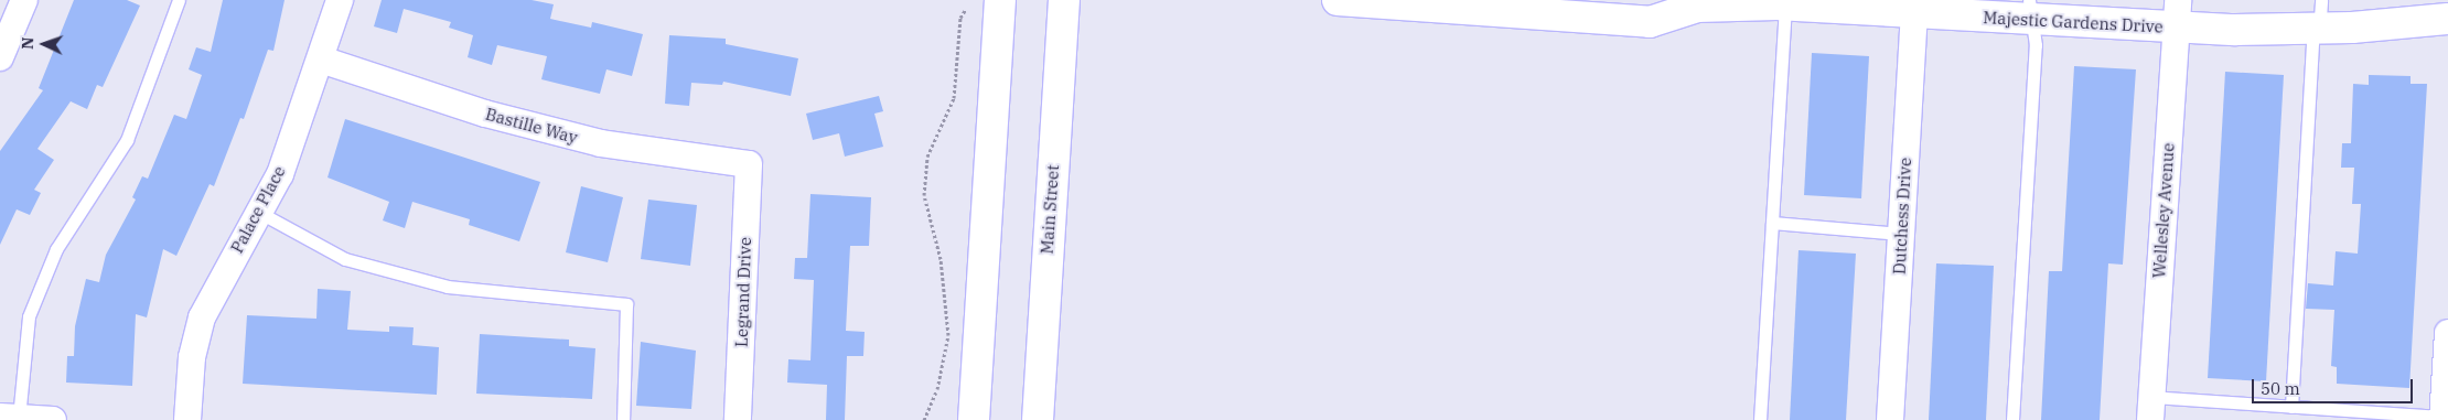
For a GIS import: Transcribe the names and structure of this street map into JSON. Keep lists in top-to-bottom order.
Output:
{
  "streets": {
    "street": [
      "Majestic Gardens Drive",
      "Bastille Way",
      "Palace Place",
      "Main Street",
      "Wellesley Avenue",
      "Dutchess Drive",
      "Legrand Drive"
    ]
  },
  "crossings": [
    ["Majestic Gardens Drive", "Wellesley Avenue"],
    ["Majestic Gardens Drive", "Dutchess Drive"],
    ["Bastille Way", "Palace Place"],
    ["Bastille Way", "Legrand Drive"]
  ],
  "scale_bar": "50 m",
  "north": "left"
}
